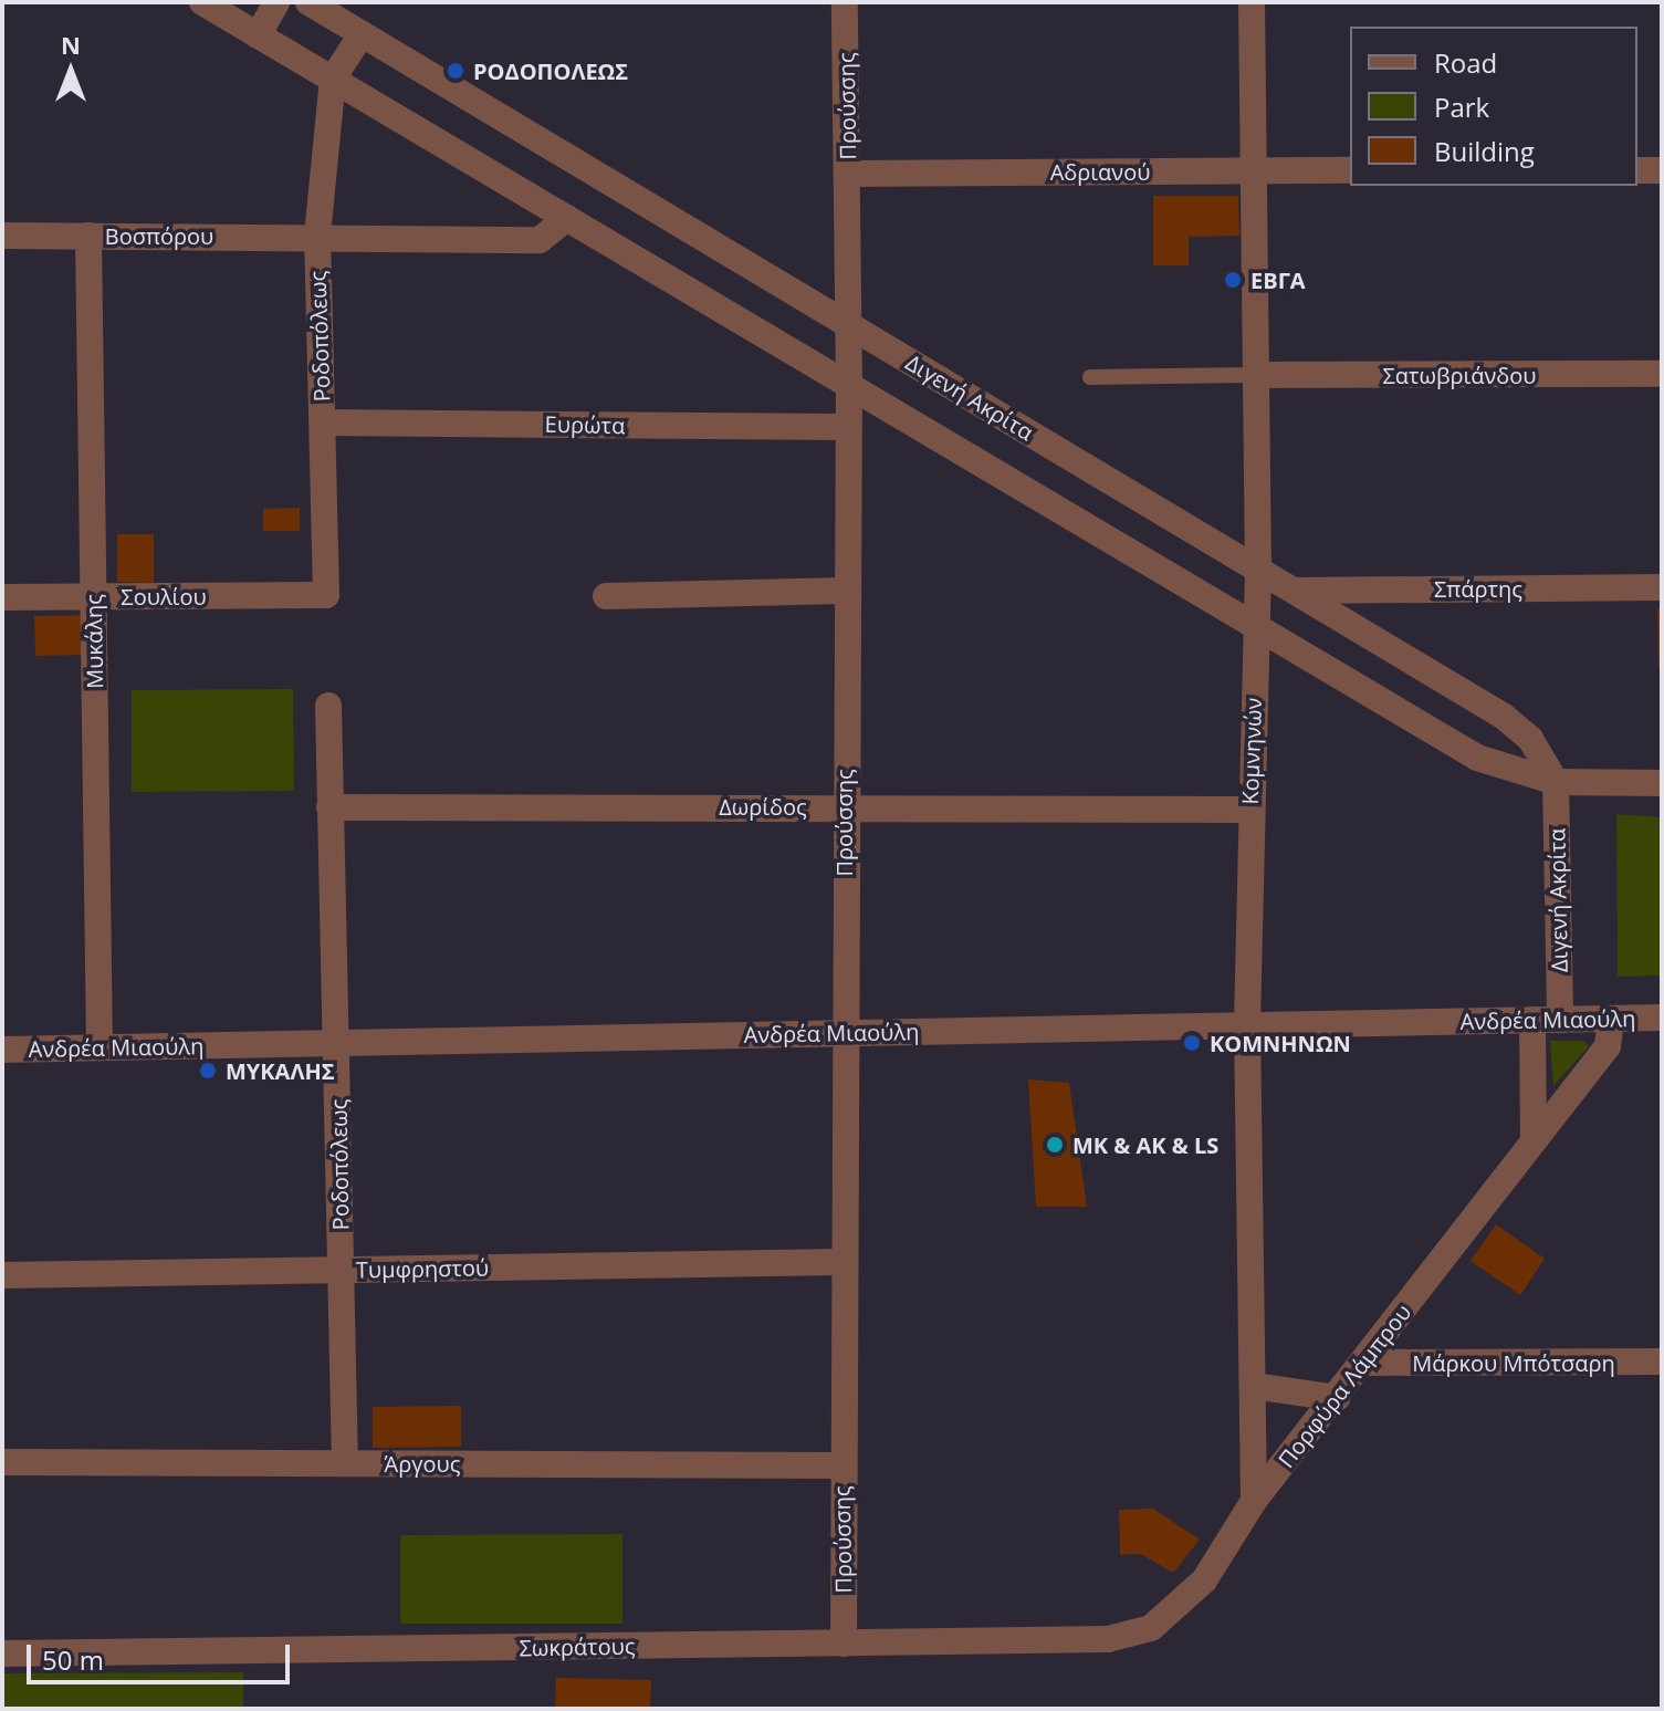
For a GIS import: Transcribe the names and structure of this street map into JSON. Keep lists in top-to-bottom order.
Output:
{
  "streets": {
    "street": [
      "Προύσσης",
      "Αδριανού",
      "Βοσπόρου",
      "Ροδοπόλεως",
      "Σατωβριάνδου",
      "Διγενή Ακρίτα",
      "Ευρώτα",
      "Σπάρτης",
      "Σουλίου",
      "Μυκάλης",
      "Κομνηνών",
      "Δωρίδος",
      "Ανδρέα Μιαούλη",
      "Τυμφρηστού",
      "Μάρκου Μπότσαρη",
      "Πορφύρα Λάμπρου",
      "Άργους",
      "Σωκράτους"
    ]
  },
  "crossings": [
    ["Προύσσης", "Αδριανού"],
    ["Προύσσης", "Διγενή Ακρίτα"],
    ["Προύσσης", "Ευρώτα"],
    ["Προύσσης", "Δωρίδος"],
    ["Προύσσης", "Ανδρέα Μιαούλη"],
    ["Προύσσης", "Τυμφρηστού"],
    ["Προύσσης", "Άργους"],
    ["Προύσσης", "Σωκράτους"],
    ["Αδριανού", "Κομνηνών"],
    ["Βοσπόρου", "Ροδοπόλεως"],
    ["Βοσπόρου", "Μυκάλης"],
    ["Ροδοπόλεως", "Ευρώτα"],
    ["Ροδοπόλεως", "Σουλίου"],
    ["Ροδοπόλεως", "Δωρίδος"],
    ["Ροδοπόλεως", "Ανδρέα Μιαούλη"],
    ["Ροδοπόλεως", "Τυμφρηστού"],
    ["Ροδοπόλεως", "Άργους"],
    ["Σατωβριάνδου", "Κομνηνών"],
    ["Διγενή Ακρίτα", "Σπάρτης"],
    ["Διγενή Ακρίτα", "Κομνηνών"],
    ["Διγενή Ακρίτα", "Ανδρέα Μιαούλη"],
    ["Σουλίου", "Μυκάλης"],
    ["Μυκάλης", "Ανδρέα Μιαούλη"],
    ["Κομνηνών", "Δωρίδος"],
    ["Κομνηνών", "Ανδρέα Μιαούλη"],
    ["Κομνηνών", "Πορφύρα Λάμπρου"],
    ["Ανδρέα Μιαούλη", "Πορφύρα Λάμπρου"],
    ["Μάρκου Μπότσαρη", "Πορφύρα Λάμπρου"],
    ["Πορφύρα Λάμπρου", "Σωκράτους"]
  ],
  "places": [
    "ΡΟΔΟΠΟΛΕΩΣ",
    "ΕΒΓΑ",
    "ΚΟΜΝΗΝΩΝ",
    "ΜΥΚΑΛΗΣ",
    "MK & AK & LS"
  ],
  "legend": ["Road", "Park", "Building"],
  "scale_bar": "50 m",
  "north": "top"
}
